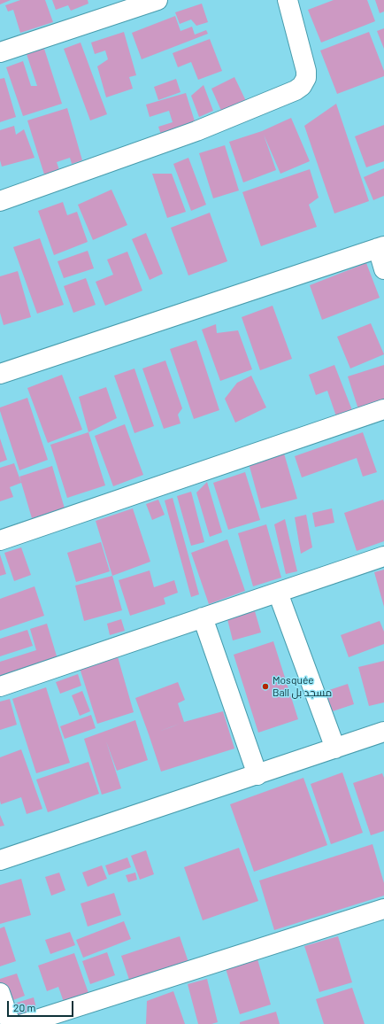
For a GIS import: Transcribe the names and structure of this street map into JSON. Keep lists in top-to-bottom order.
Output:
{
  "places": ["Mosquée Ball مسجد بل"],
  "scale_bar": "20 m"
}
